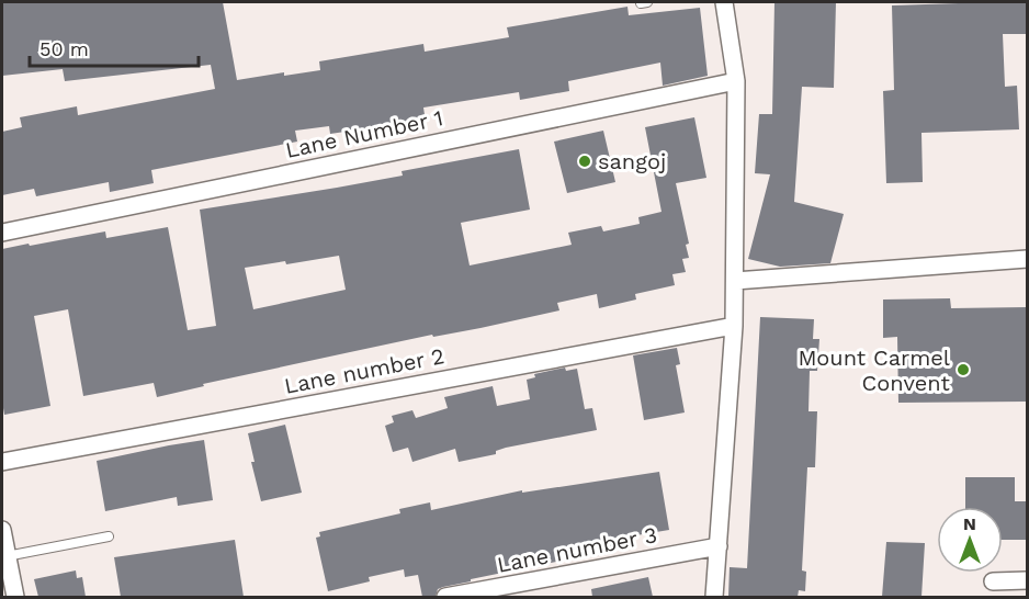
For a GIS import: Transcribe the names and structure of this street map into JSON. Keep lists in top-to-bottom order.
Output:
{
  "streets": {
    "street": ["Lane Number 1", "Lane number 2", "Lane number 3"]
  },
  "places": ["sangoj", "Mount Carmel Convent"],
  "scale_bar": "50 m",
  "north": "top"
}
